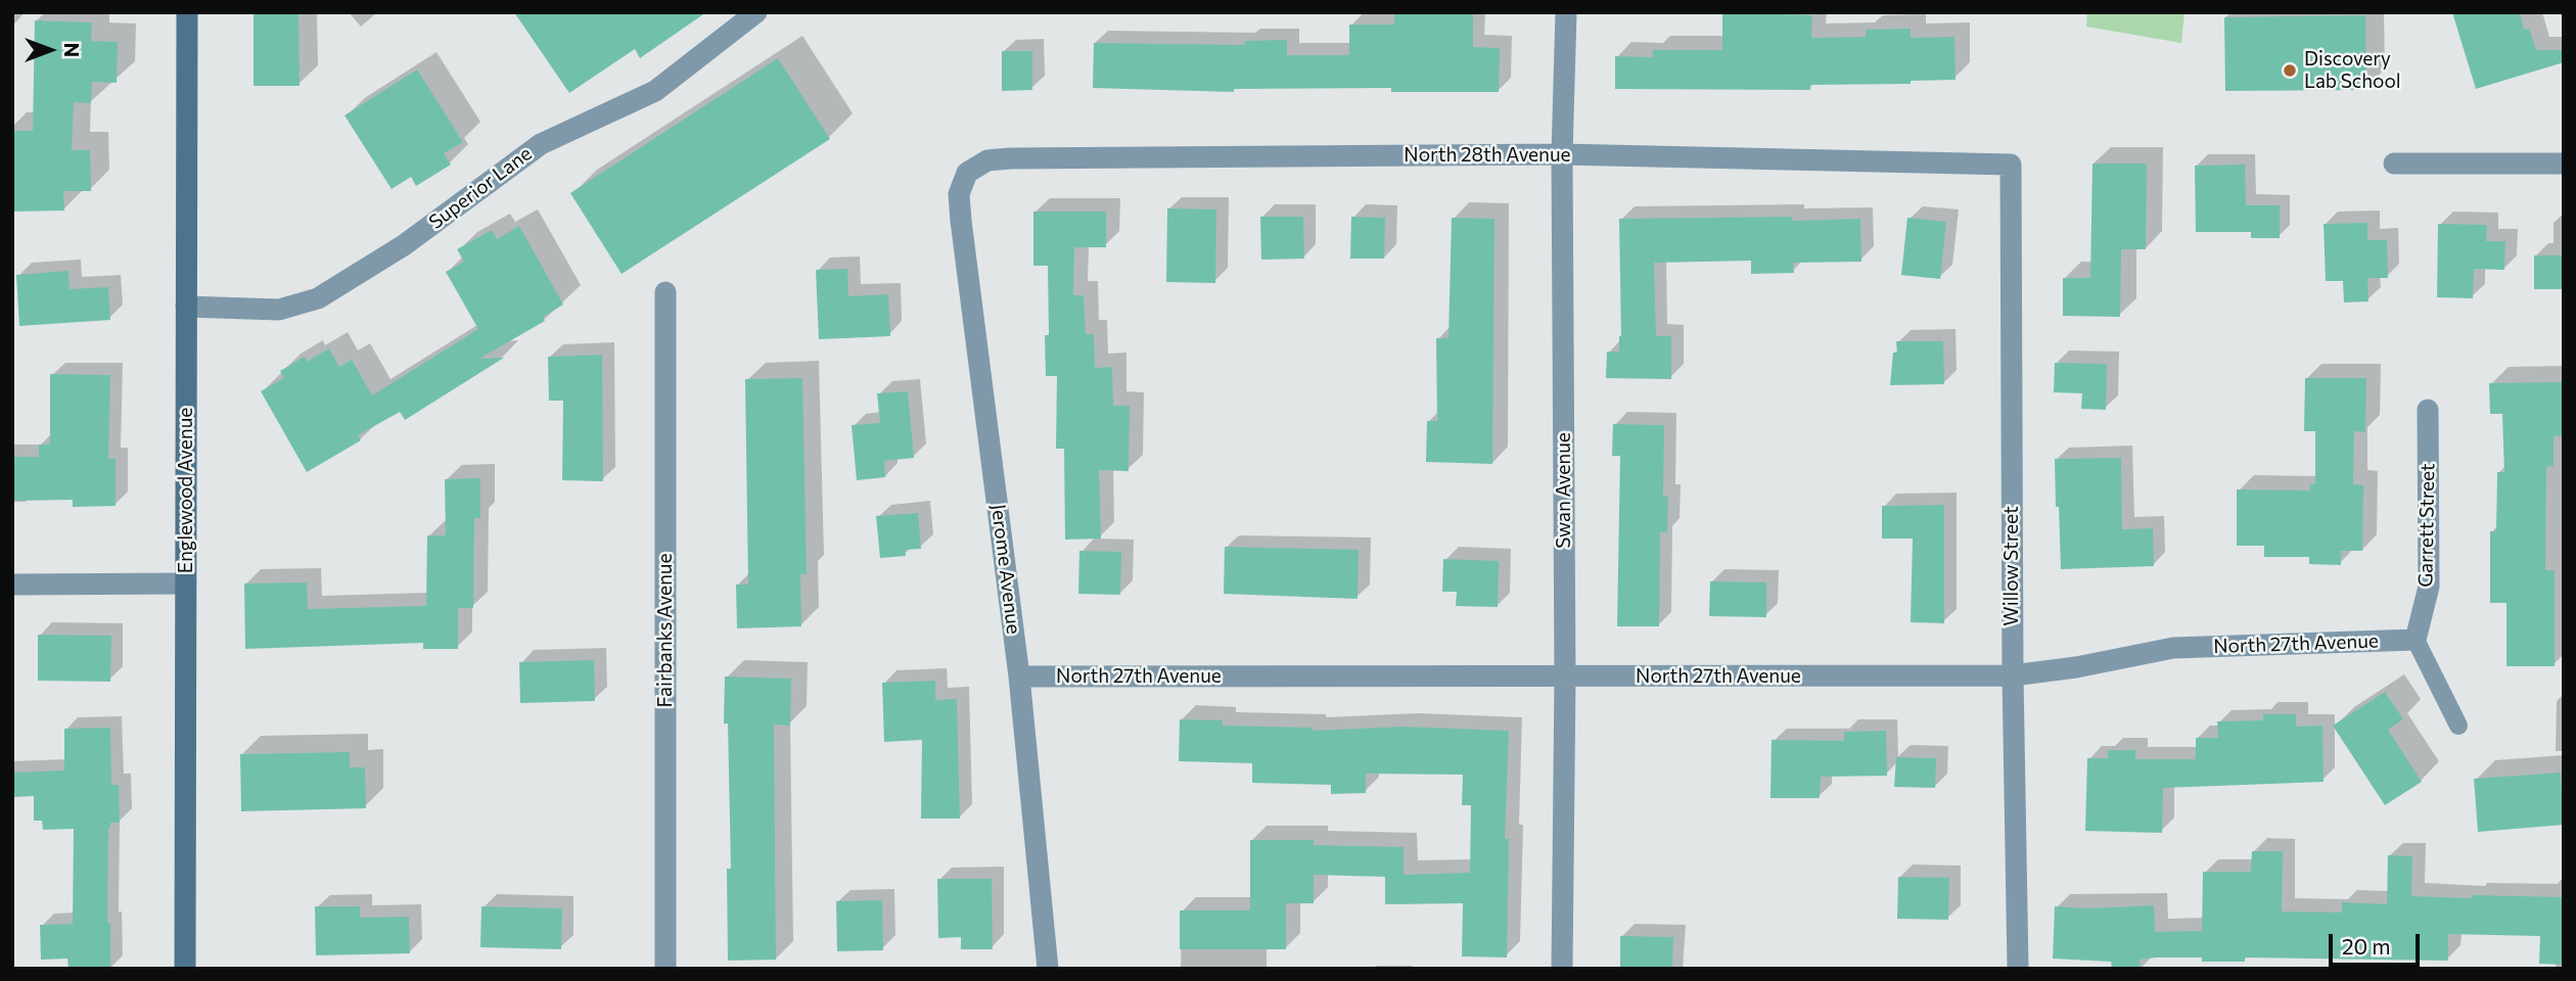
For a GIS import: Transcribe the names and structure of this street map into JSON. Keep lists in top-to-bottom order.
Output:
{
  "streets": {
    "street": [
      "North 28th Avenue",
      "Superior Lane",
      "Englewood Avenue",
      "Swan Avenue",
      "Garrett Street",
      "Willow Street",
      "Jerome Avenue",
      "Fairbanks Avenue",
      "North 27th Avenue"
    ]
  },
  "crossings": [
    ["North 28th Avenue", "Swan Avenue"],
    ["North 28th Avenue", "Willow Street"],
    ["North 28th Avenue", "Jerome Avenue"],
    ["Superior Lane", "Englewood Avenue"],
    ["Swan Avenue", "North 27th Avenue"],
    ["Garrett Street", "North 27th Avenue"],
    ["Willow Street", "North 27th Avenue"],
    ["Jerome Avenue", "North 27th Avenue"]
  ],
  "places": ["Discovery Lab School"],
  "scale_bar": "20 m",
  "north": "right"
}
